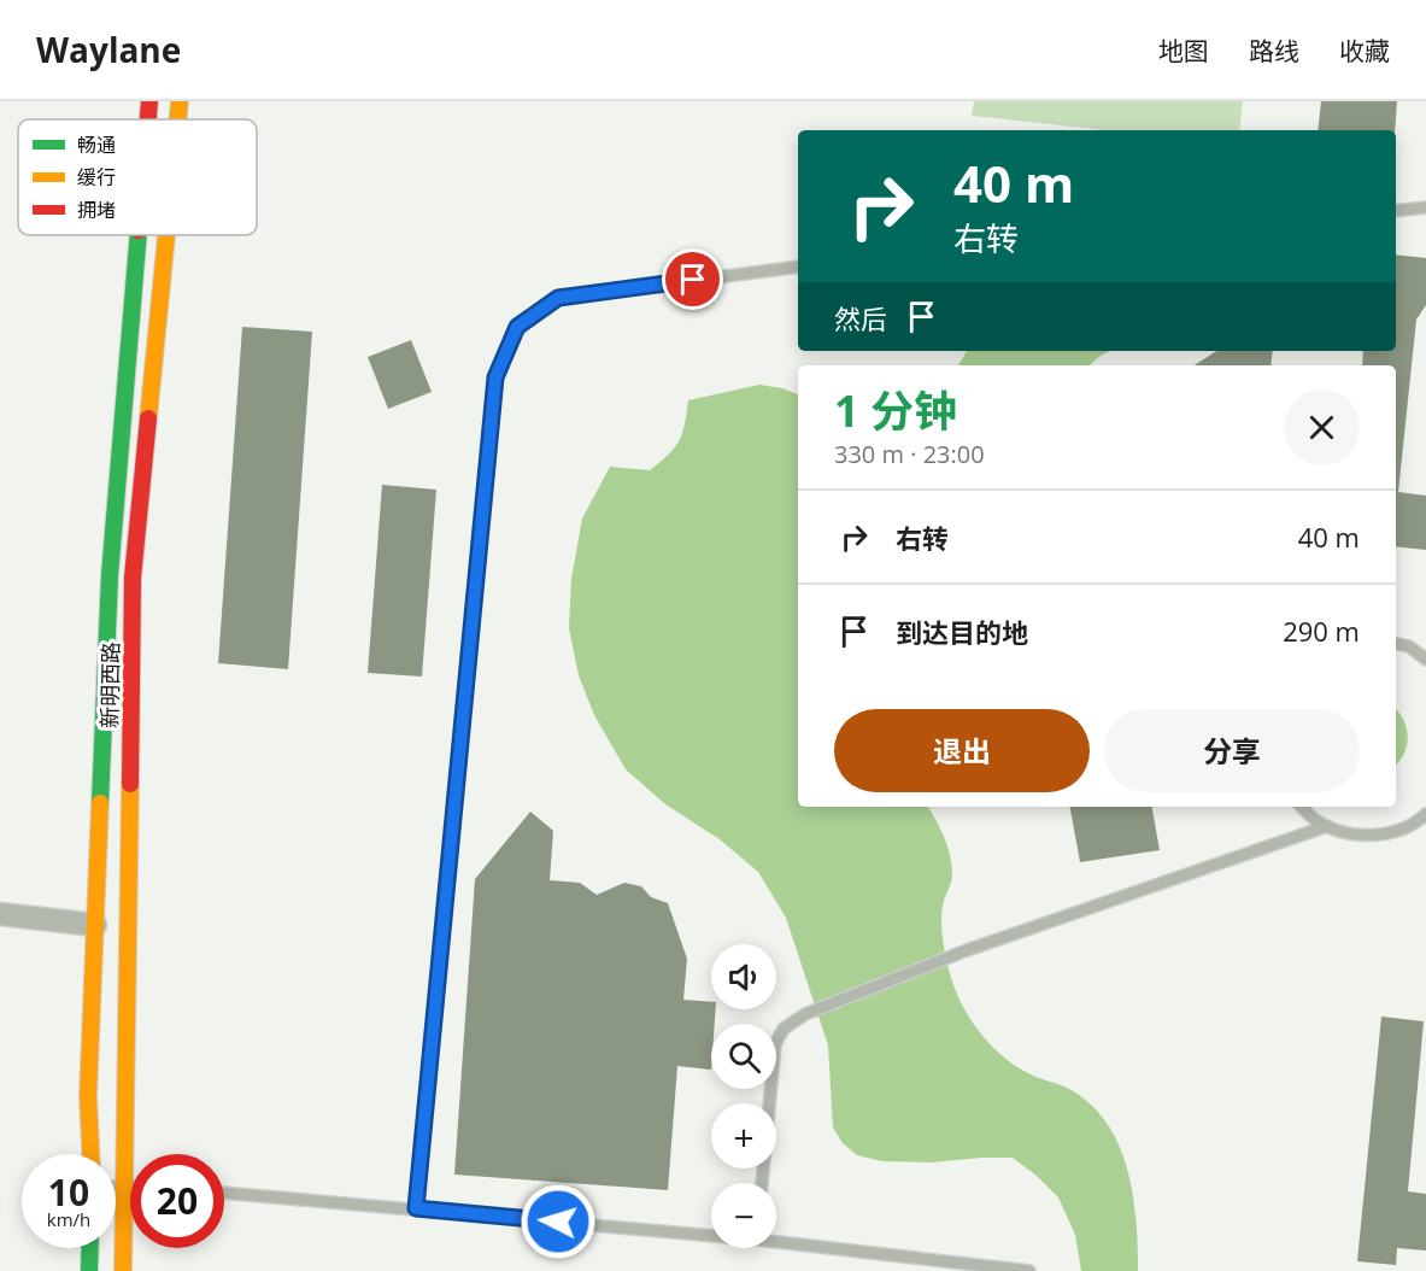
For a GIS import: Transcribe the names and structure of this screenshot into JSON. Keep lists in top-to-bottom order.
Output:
{
  "streets": {
    "street": ["新明西路"]
  },
  "legend": ["畅通", "缓行", "拥堵"],
  "page": {
    "header": "Waylane",
    "nav": ["地图", "路线", "收藏"],
    "turn": ["40 m", "右转"],
    "then": "然后",
    "heading": ["1 分钟", "330 m · 23:00"],
    "list": [
      {
        "name": "右转",
        "value": "40 m"
      },
      {
        "name": "到达目的地",
        "value": "290 m"
      }
    ],
    "buttons": ["退出", "分享"],
    "map_buttons": ["+", "−"],
    "speed": "10 km/h",
    "limit": "20"
  }
}
